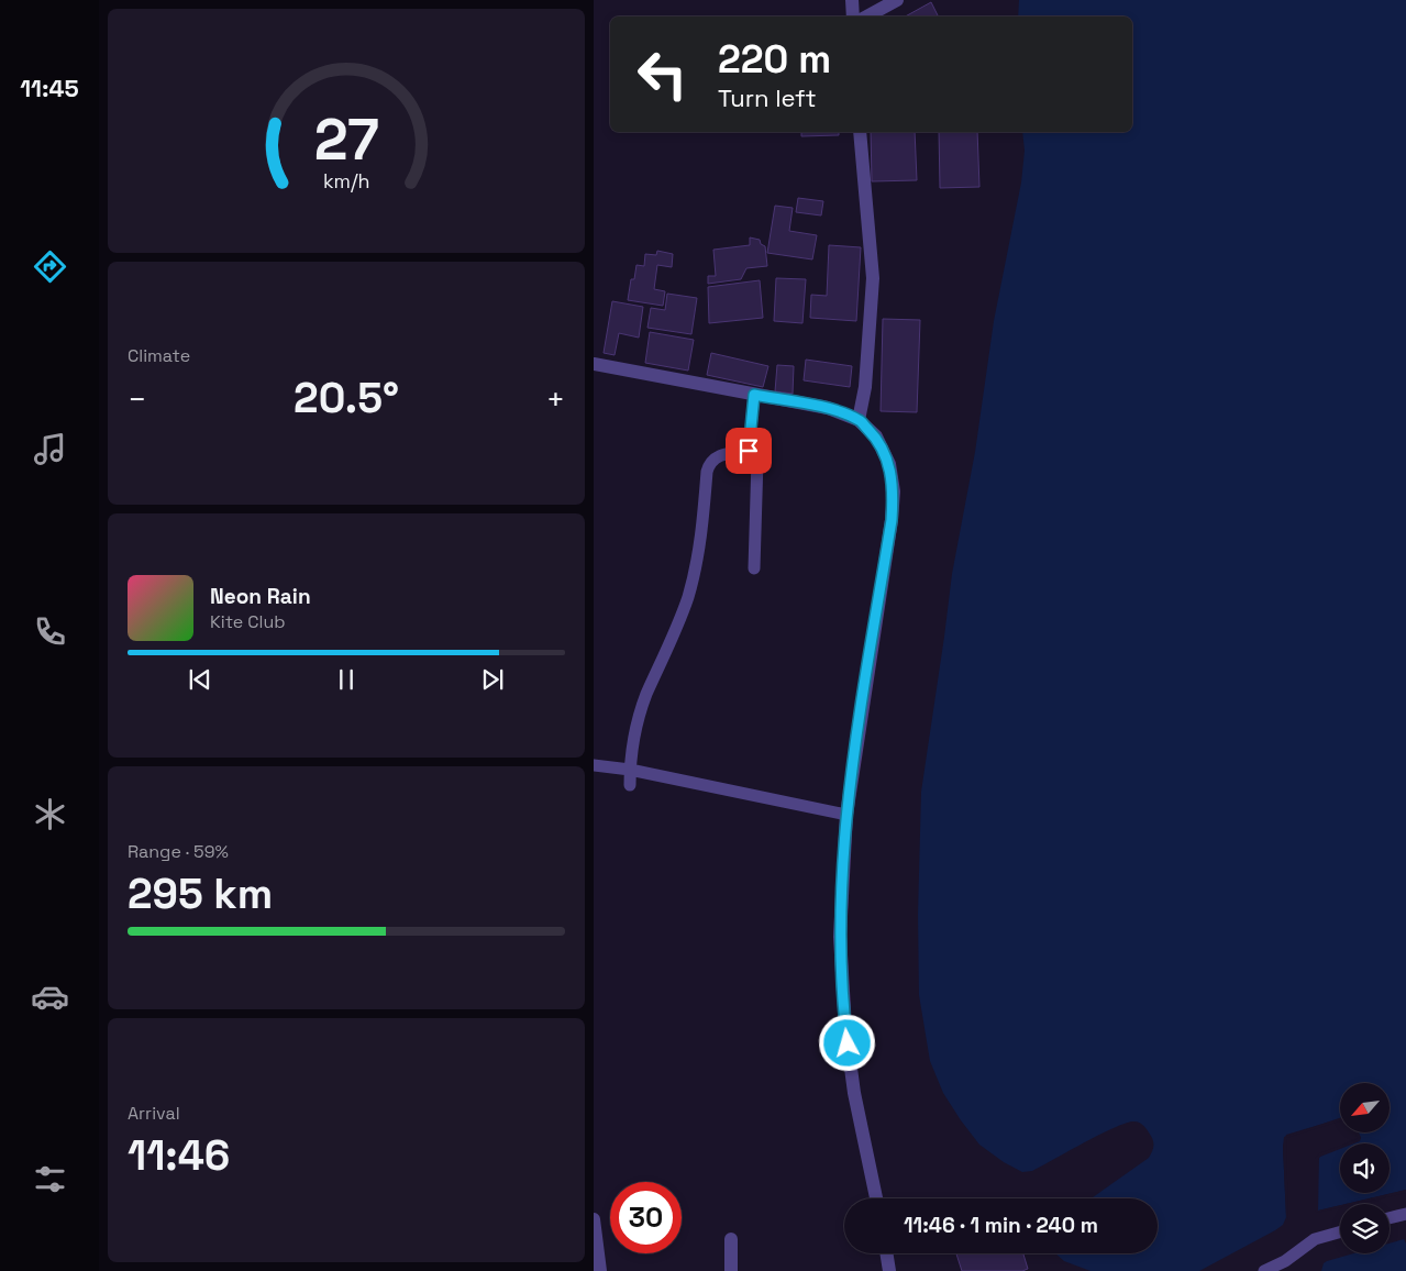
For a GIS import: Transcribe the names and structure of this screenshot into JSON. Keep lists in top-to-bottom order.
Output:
{
  "north": "bottom left",
  "page": {
    "tabs": "11:45",
    "turn": ["220 m", "Turn left"],
    "tile": [
      "Climate",
      ["Range · 59%", "295 km"],
      ["Arrival", "11:46"]
    ],
    "heat": ["−", "20.5°", "+"],
    "song": ["Neon Rain", "Kite Club"],
    "limit": "30",
    "trip": "11:46 · 1 min · 240 m",
    "gauge": ["27", "km/h"]
  }
}
